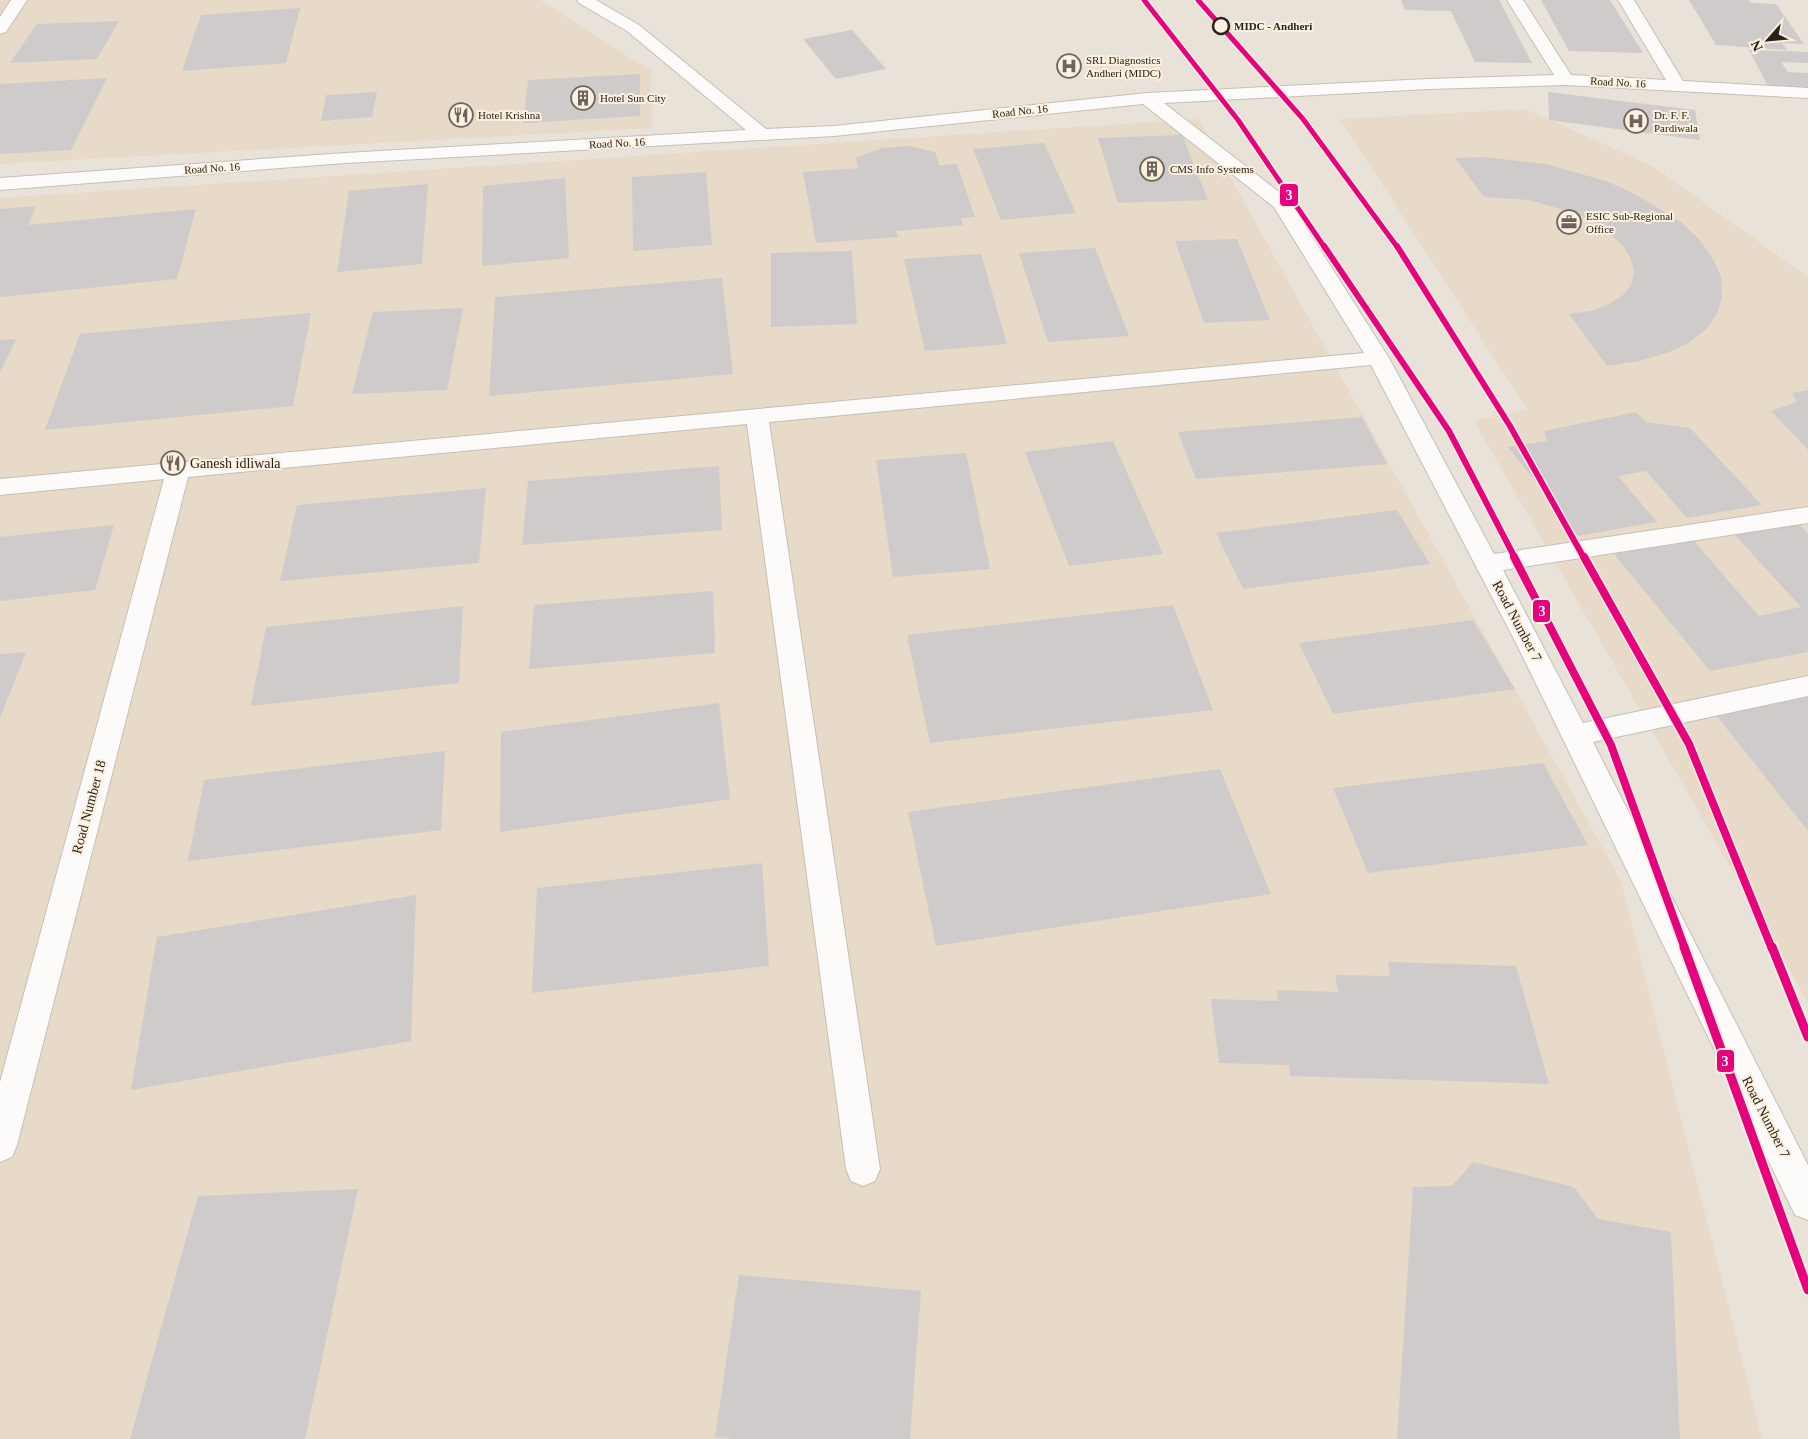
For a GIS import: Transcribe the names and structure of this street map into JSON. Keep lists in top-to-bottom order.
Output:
{
  "streets": {
    "street": ["Road No. 16", "Road Number 7", "Road Number 18"]
  },
  "crossings": [
    ["Road No. 16", "Road Number 7"]
  ],
  "places": {
    "other": ["MIDC - Andheri"],
    "hospital": ["SRL Diagnostics Andheri (MIDC)", "Dr. F. F. Pardiwala"],
    "building": ["Hotel Sun City", "CMS Info Systems"],
    "restaurant": ["Hotel Krishna", "Ganesh idliwala"],
    "office": ["ESIC Sub-Regional Office"]
  },
  "lines": ["transit line 3"],
  "north": "bottom left"
}
